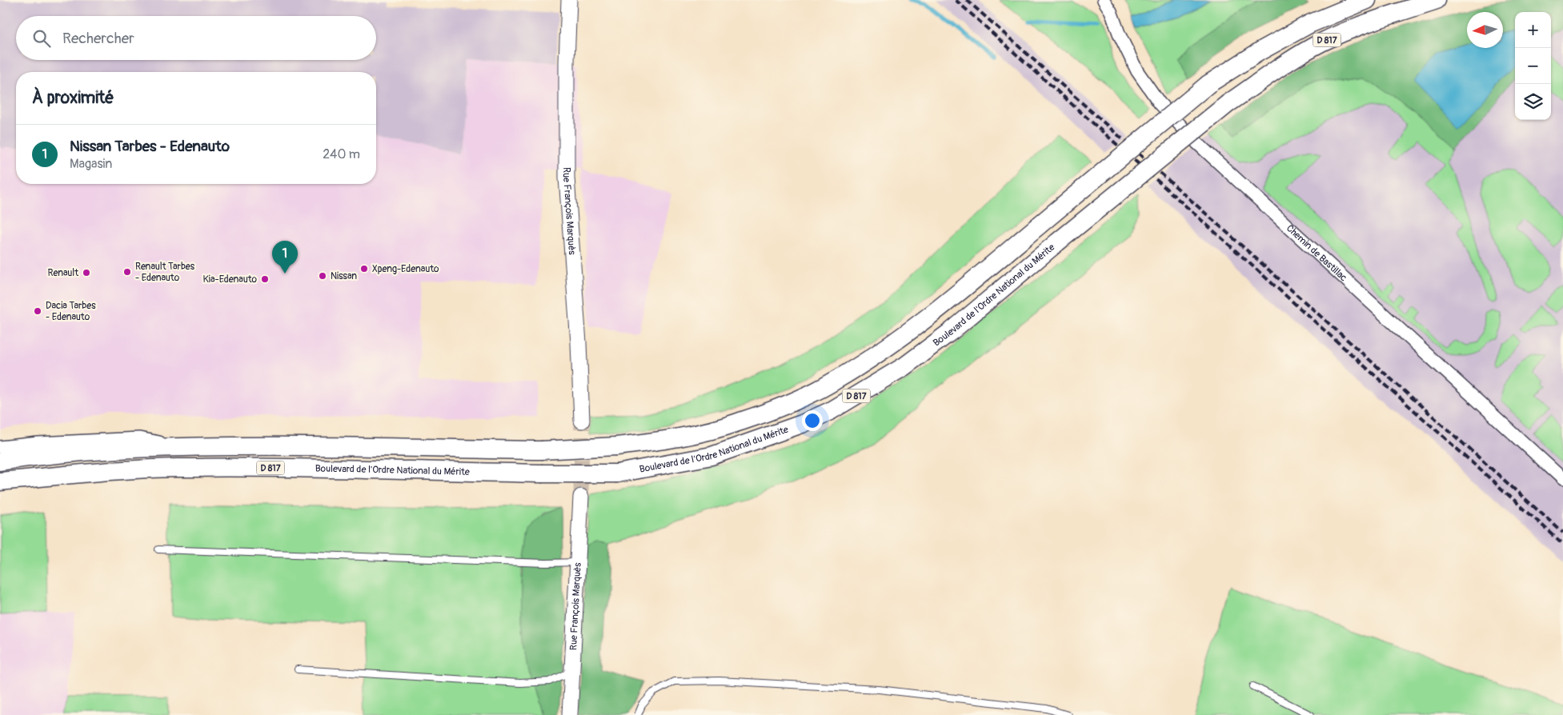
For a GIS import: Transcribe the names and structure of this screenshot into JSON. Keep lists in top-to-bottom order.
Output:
{
  "streets": {
    "main road": ["D 817", "Boulevard de l'Ordre National du Mérite"],
    "street": ["Rue François Marquès", "Chemin de Bastillac"]
  },
  "places": [
    "Xpeng-Edenauto",
    "Renault Tarbes - Edenauto",
    "Renault",
    "Nissan",
    "Kia-Edenauto",
    "Dacia Tarbes - Edenauto"
  ],
  "north": "left",
  "page": {
    "map_buttons": ["+", "−"],
    "search": "Rechercher",
    "heading": "À proximité",
    "list": [
      {
        "mark": "1",
        "name": "Nissan Tarbes - Edenauto",
        "note": "Magasin",
        "value": "240 m"
      }
    ],
    "pins": "1"
  }
}
